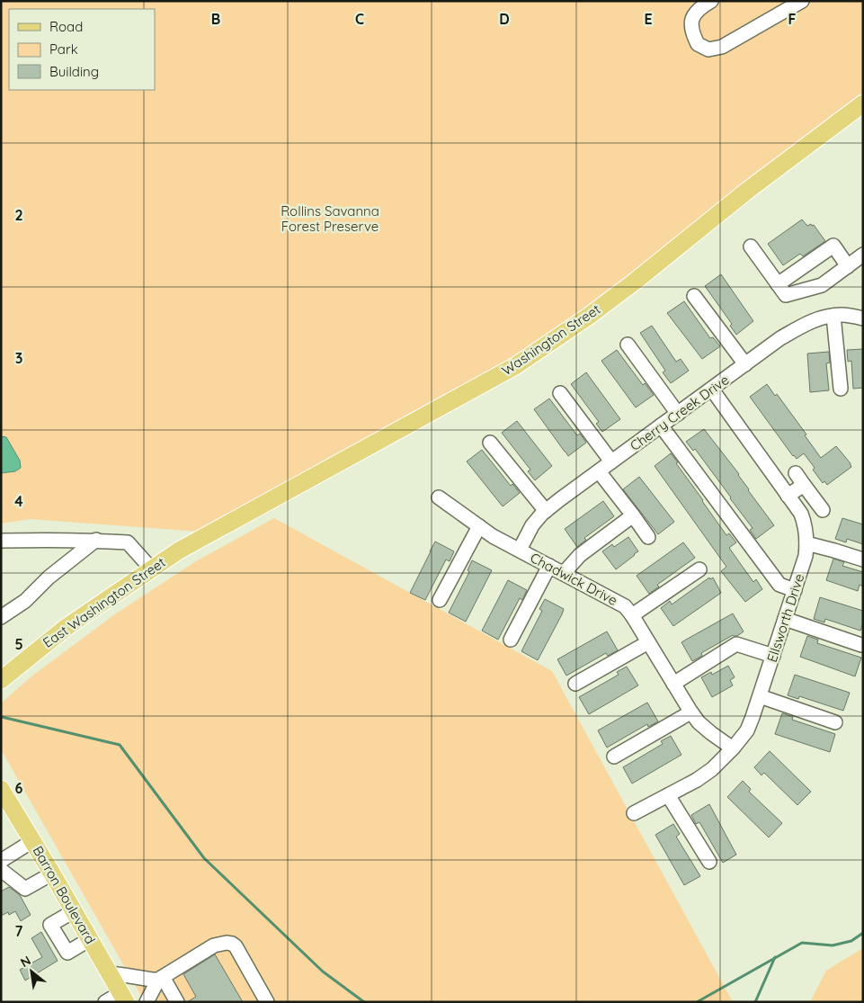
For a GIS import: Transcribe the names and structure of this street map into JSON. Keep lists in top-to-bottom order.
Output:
{
  "streets": {
    "main road": ["Washington Street", "East Washington Street", "Barron Boulevard"],
    "street": ["Cherry Creek Drive", "Chadwick Drive", "Ellsworth Drive"]
  },
  "crossings": [
    ["Washington Street", "East Washington Street"],
    ["Cherry Creek Drive", "Chadwick Drive"],
    ["Cherry Creek Drive", "Ellsworth Drive"],
    ["Chadwick Drive", "Ellsworth Drive"]
  ],
  "parks": ["Rollins Savanna Forest Preserve"],
  "legend": ["Road", "Park", "Building"],
  "north": "top left",
  "grid": {
    "columns": [
      "B",
      "C",
      "D",
      "E",
      "F"
    ],
    "rows": [
      "2",
      "3",
      "4",
      "5",
      "6",
      "7"
    ]
  }
}
